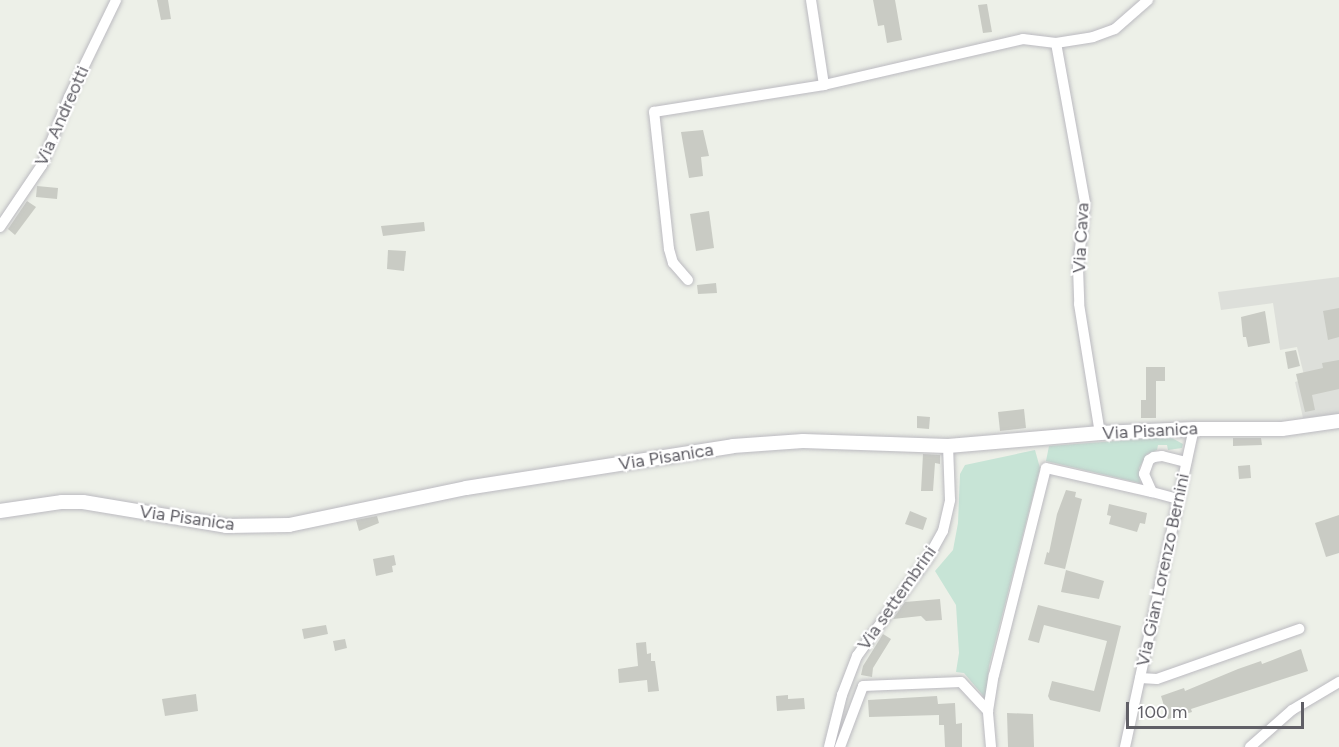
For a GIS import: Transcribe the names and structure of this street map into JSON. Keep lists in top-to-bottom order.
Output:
{
  "streets": {
    "street": [
      "Via Andreotti",
      "Via Cava",
      "Via Pisanica",
      "Via Gian Lorenzo Bernini",
      "Via settembrini"
    ]
  },
  "crossings": [
    ["Via Cava", "Via Pisanica"],
    ["Via Pisanica", "Via Gian Lorenzo Bernini"],
    ["Via Pisanica", "Via settembrini"]
  ],
  "scale_bar": "100 m"
}
